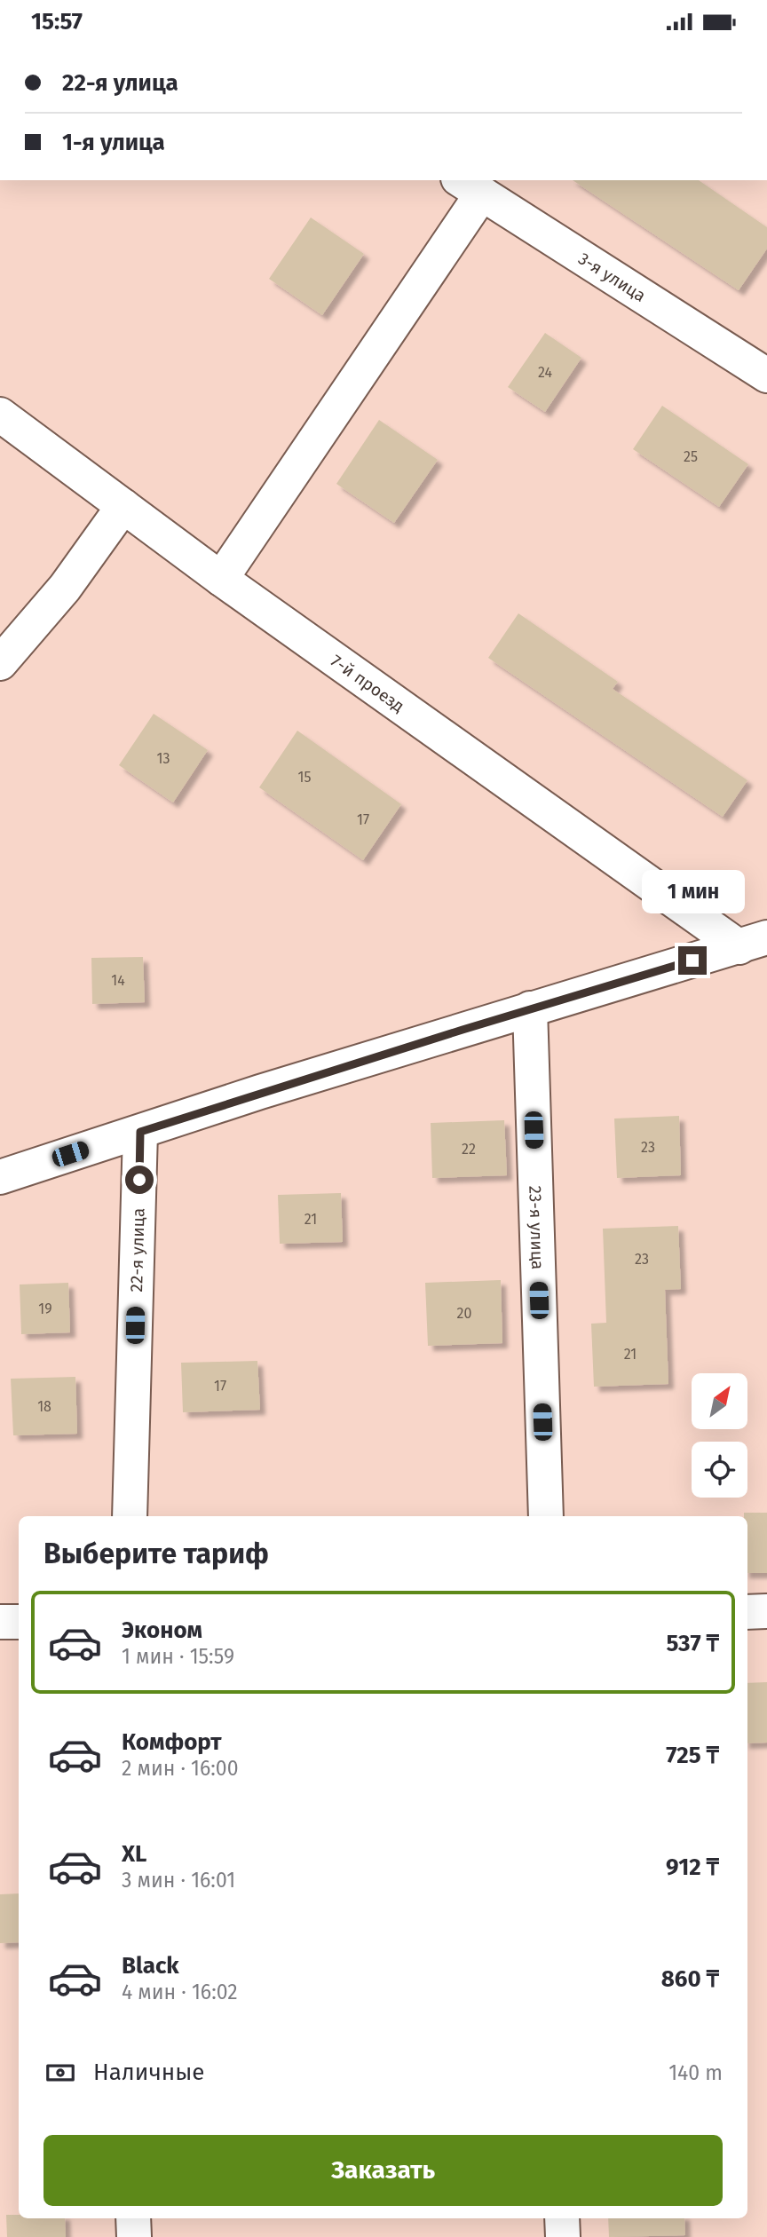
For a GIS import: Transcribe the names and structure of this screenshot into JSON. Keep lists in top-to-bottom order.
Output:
{
  "streets": {
    "street": [
      "3-я улица",
      "7-й проезд",
      "23-я улица",
      "22-я улица"
    ]
  },
  "house_numbers": [
    "24",
    "25",
    "13",
    "15",
    "17",
    "14",
    "23",
    "22",
    "21",
    "23",
    "19",
    "20",
    "21",
    "17",
    "18"
  ],
  "north": "top right",
  "page": {
    "status": "15:57",
    "banner": ["22-я улица", "1-я улица"],
    "bubble": "1 мин",
    "heading": "Выберите тариф",
    "list": [
      {
        "name": "Эконом",
        "note": "1 мин · 15:59",
        "value": "537 ₸"
      },
      {
        "name": "Комфорт",
        "note": "2 мин · 16:00",
        "value": "725 ₸"
      },
      {
        "name": "XL",
        "note": "3 мин · 16:01",
        "value": "912 ₸"
      },
      {
        "name": "Black",
        "note": "4 мин · 16:02",
        "value": "860 ₸"
      }
    ],
    "pay": ["Наличные", "140 m"],
    "buttons": "Заказать"
  }
}
